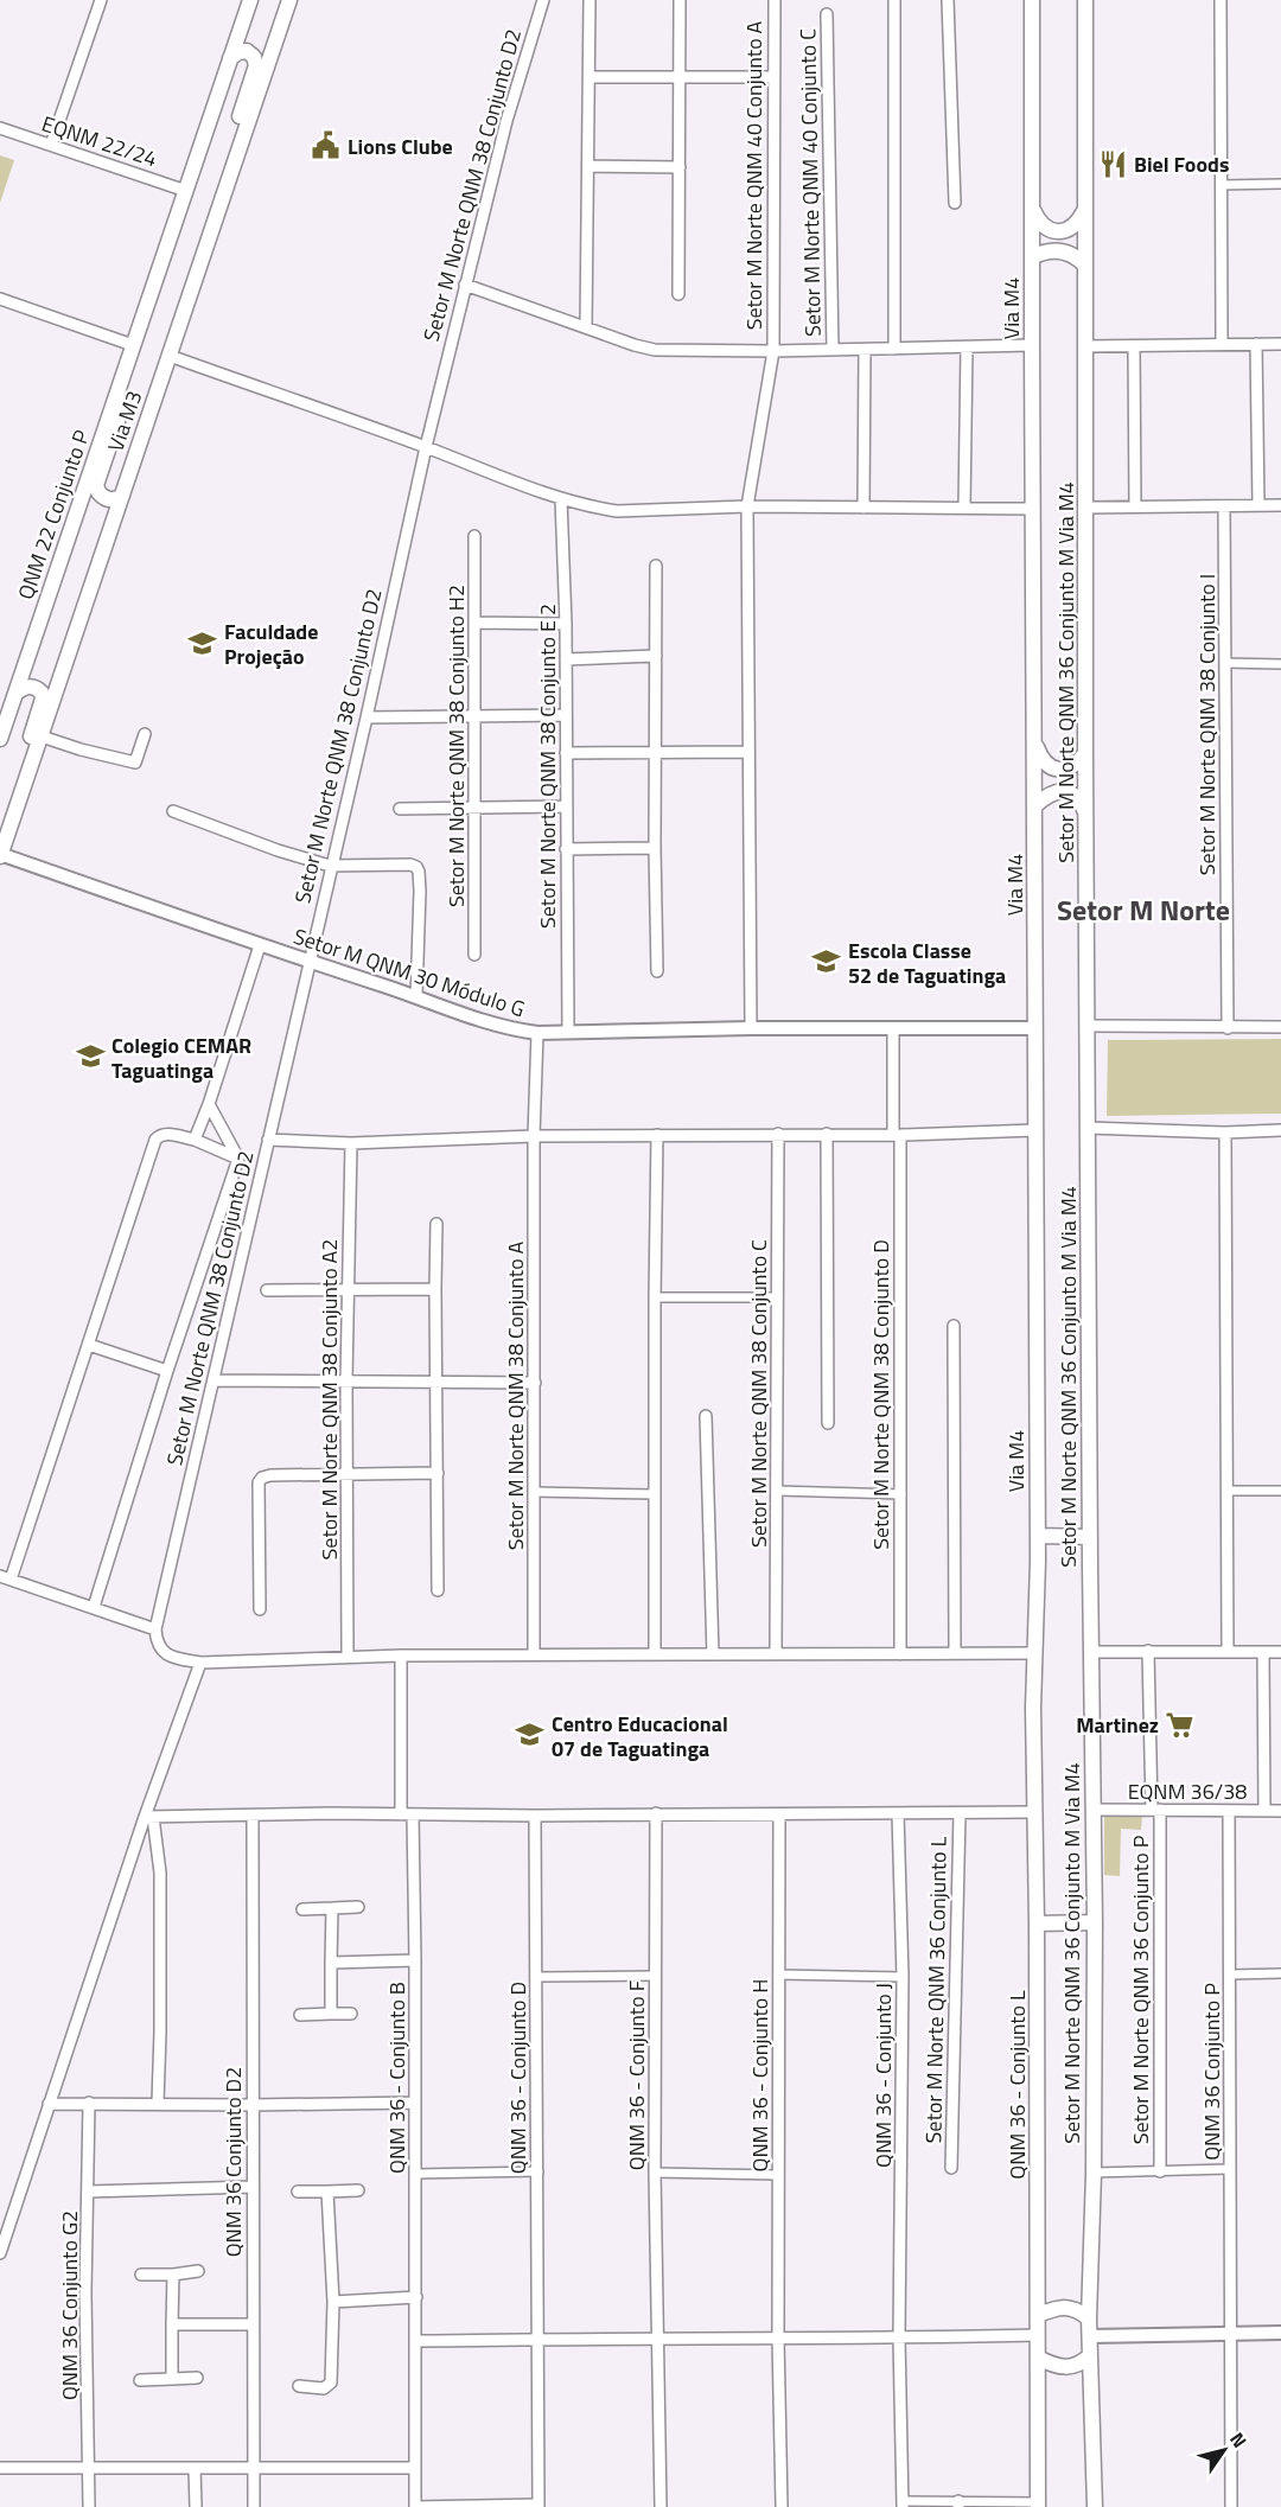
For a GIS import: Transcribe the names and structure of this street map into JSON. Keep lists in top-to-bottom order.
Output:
{
  "streets": {
    "main road": [
      "Via M4",
      "Via M3",
      "QNM 22 Conjunto P",
      "Setor M Norte QNM 36 Conjunto M Via M4",
      "QNM 36 - Conjunto L"
    ],
    "street": [
      "EQNM 22/24",
      "Setor M Norte QNM 40 Conjunto A",
      "Setor M Norte QNM 40 Conjunto C",
      "Setor M Norte QNM 38 Conjunto D2",
      "Setor M Norte QNM 38 Conjunto I",
      "Setor M Norte QNM 38 Conjunto H2",
      "Setor M Norte QNM 38 Conjunto E 2",
      "Setor M QNM 30 Módulo G",
      "Setor M Norte QNM 38 Conjunto C",
      "Setor M Norte QNM 38 Conjunto D",
      "Setor M Norte QNM 38 Conjunto A",
      "Setor M Norte QNM 38 Conjunto A2",
      "EQNM 36/38",
      "Setor M Norte QNM 36 Conjunto L",
      "Setor M Norte QNM 36 Conjunto P",
      "QNM 36 Conjunto P",
      "QNM 36 - Conjunto F",
      "QNM 36 - Conjunto H",
      "QNM 36 - Conjunto J",
      "QNM 36 - Conjunto B",
      "QNM 36 - Conjunto D",
      "QNM 36 Conjunto D2",
      "QNM 36 Conjunto G2"
    ]
  },
  "crossings": [
    ["Setor M Norte QNM 40 Conjunto A", "Setor M QNM 30 Módulo G"],
    ["Setor M Norte QNM 38 Conjunto D2", "Setor M QNM 30 Módulo G"],
    ["Via M4", "Setor M QNM 30 Módulo G"],
    ["Via M4", "QNM 36 - Conjunto L"],
    ["Via M3", "Setor M QNM 30 Módulo G"],
    ["Setor M Norte QNM 36 Conjunto M Via M4", "EQNM 36/38"],
    ["Setor M Norte QNM 36 Conjunto M Via M4", "QNM 36 - Conjunto L"],
    ["Setor M Norte QNM 38 Conjunto E 2", "Setor M QNM 30 Módulo G"],
    ["Setor M QNM 30 Módulo G", "Setor M Norte QNM 38 Conjunto D"],
    ["Setor M QNM 30 Módulo G", "Setor M Norte QNM 38 Conjunto A"],
    ["EQNM 36/38", "Setor M Norte QNM 36 Conjunto P"],
    ["EQNM 36/38", "QNM 36 Conjunto P"]
  ],
  "districts": ["Setor M Norte"],
  "places": {
    "public building": ["Lions Clube"],
    "restaurant": ["Biel Foods"],
    "school or university": [
      "Faculdade Projeção",
      "Escola Classe 52 de Taguatinga",
      "Colegio CEMAR Taguatinga",
      "Centro Educacional 07 de Taguatinga"
    ],
    "supermarket": ["Martinez"]
  },
  "north": "top right"
}
